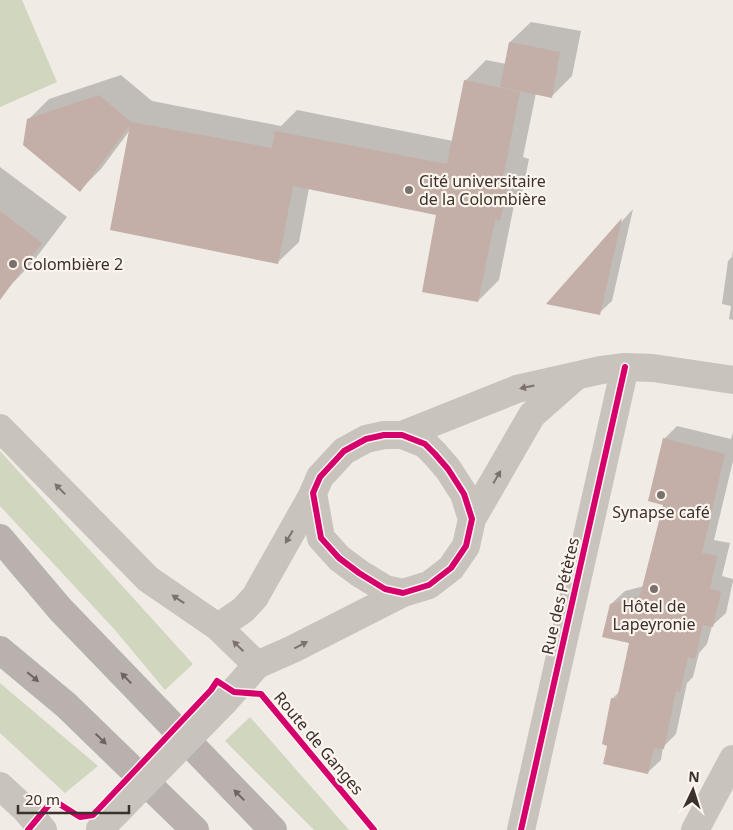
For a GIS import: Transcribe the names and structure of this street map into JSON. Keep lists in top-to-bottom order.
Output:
{
  "streets": {
    "street": ["Rue des Pétètes"],
    "cycle path": ["Route de Ganges"]
  },
  "places": [
    "Cité universitaire de la Colombière",
    "Colombière 2",
    "Synapse café",
    "Hôtel de Lapeyronie"
  ],
  "scale_bar": "20 m",
  "north": "top"
}
